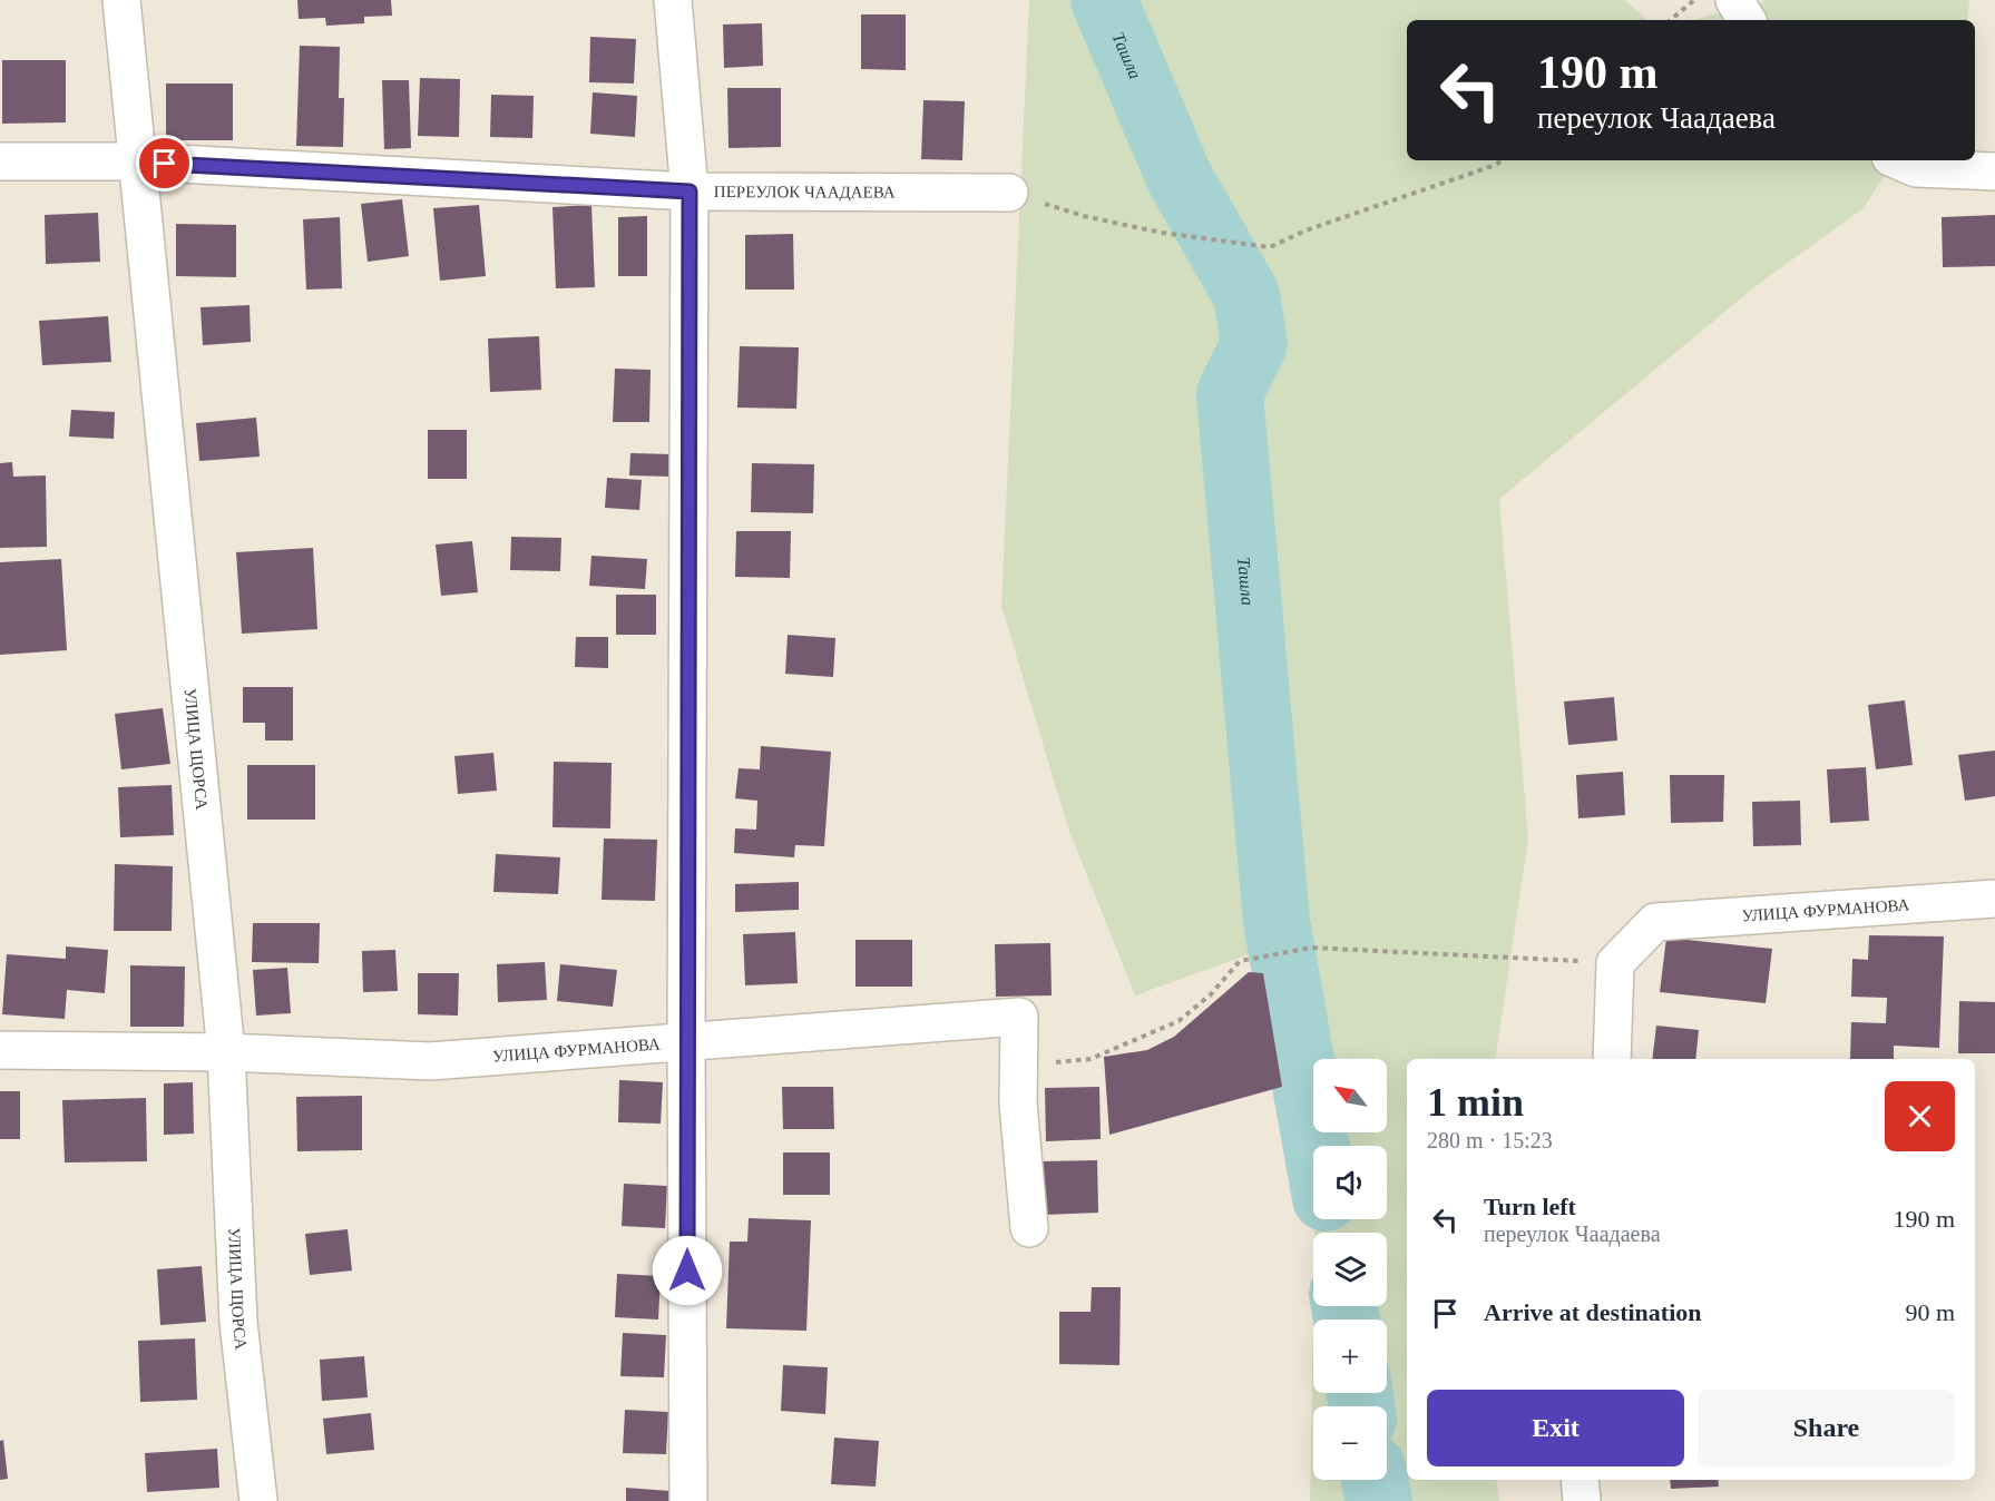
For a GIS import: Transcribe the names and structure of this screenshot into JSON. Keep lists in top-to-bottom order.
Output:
{
  "streets": {
    "street": ["ПЕРЕУЛОК ЧААДАЕВА", "УЛИЦА ЩОРСА", "УЛИЦА ФУРМАНОВА"]
  },
  "crossings": [
    ["ПЕРЕУЛОК ЧААДАЕВА", "УЛИЦА ЩОРСА"],
    ["УЛИЦА ЩОРСА", "УЛИЦА ФУРМАНОВА"]
  ],
  "water": ["Ташла"],
  "north": "top left",
  "page": {
    "turn": ["190 m", "переулок Чаадаева"],
    "map_buttons": ["+", "−"],
    "heading": ["1 min", "280 m · 15:23"],
    "list": [
      {
        "name": "Turn left",
        "note": "переулок Чаадаева",
        "value": "190 m"
      },
      {
        "name": "Arrive at destination",
        "value": "90 m"
      }
    ],
    "buttons": ["Exit", "Share"]
  }
}
